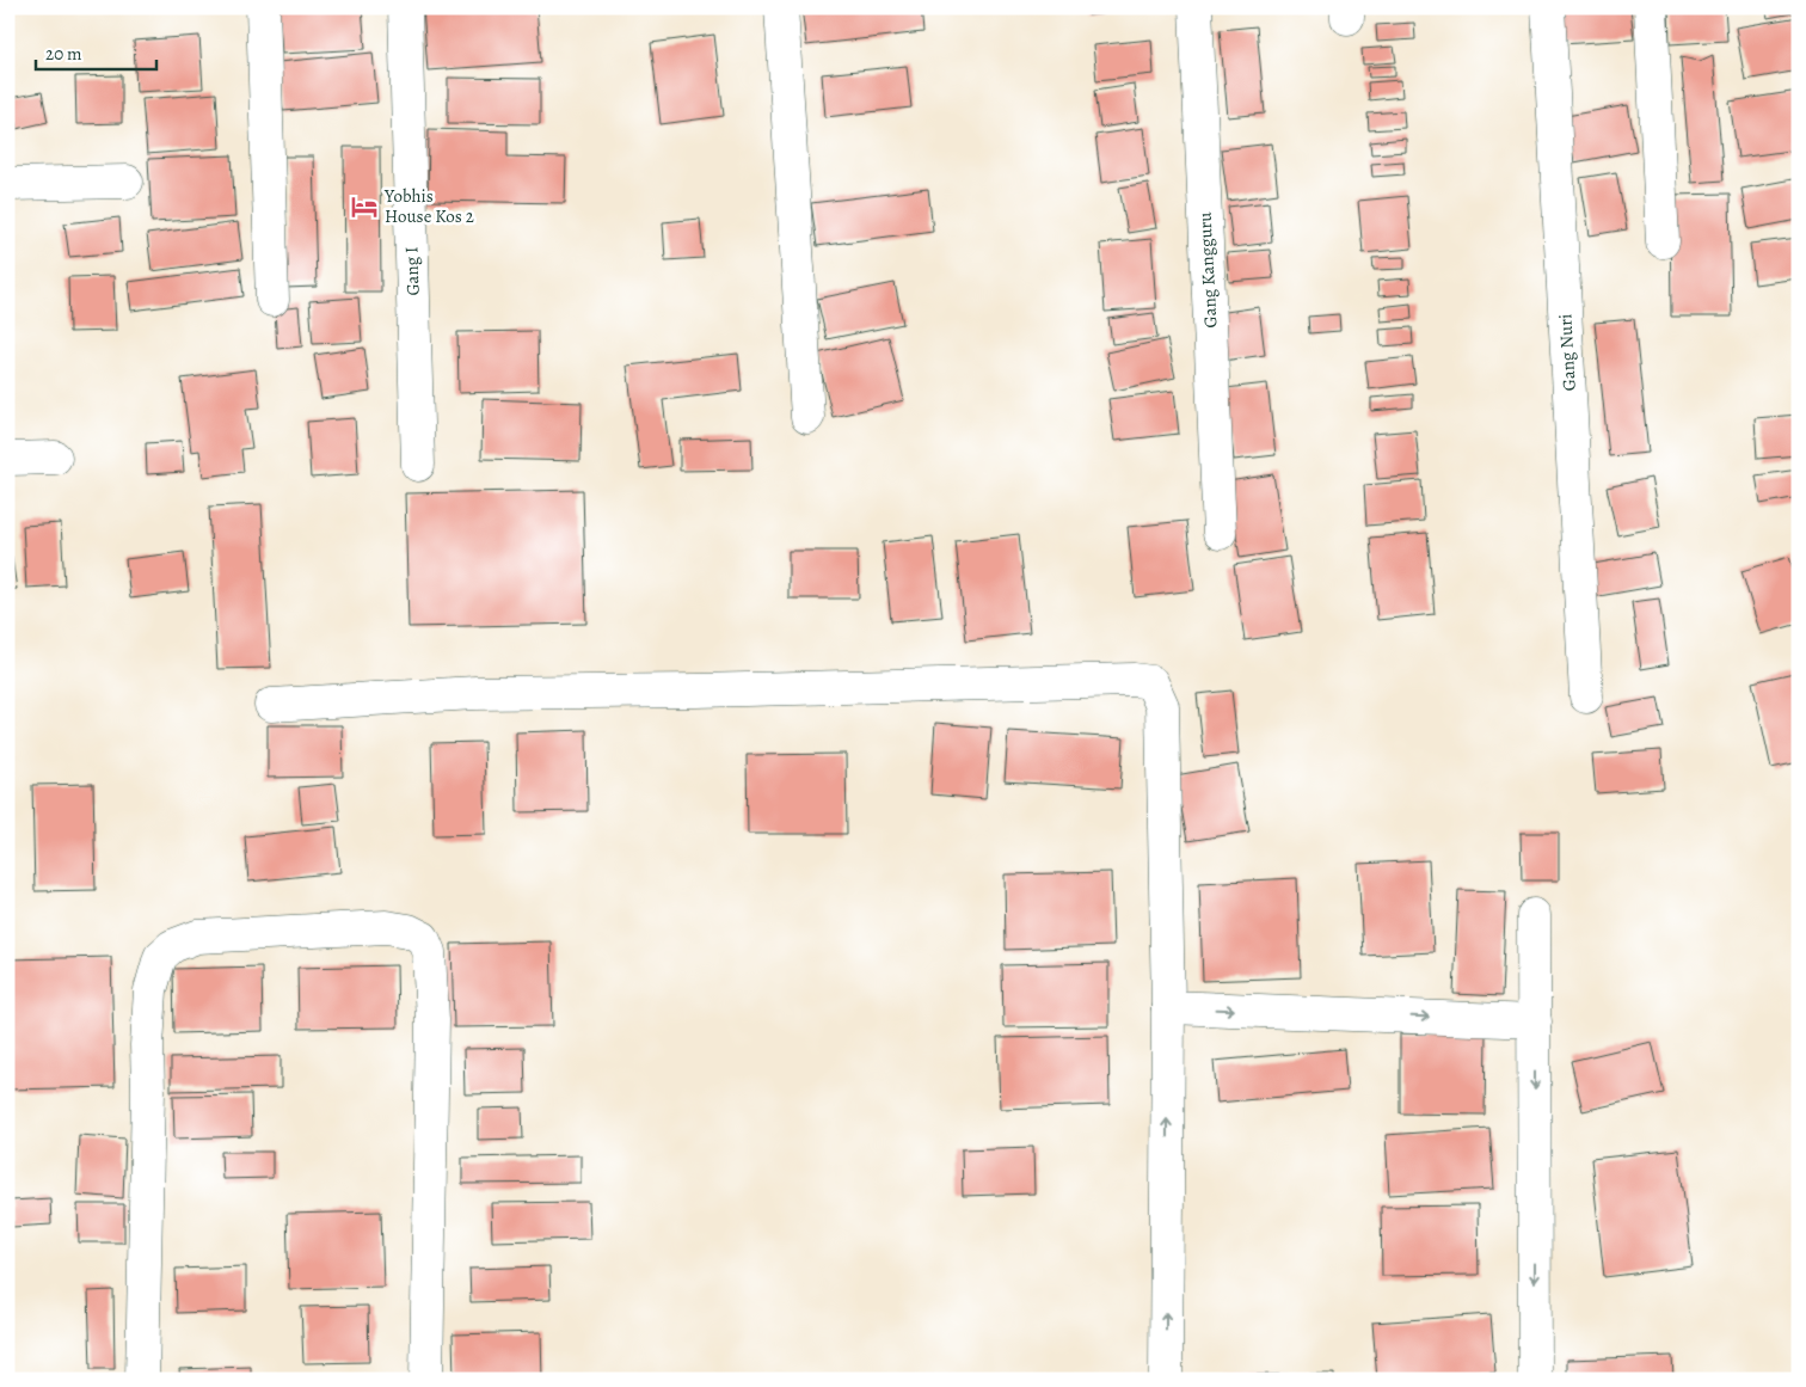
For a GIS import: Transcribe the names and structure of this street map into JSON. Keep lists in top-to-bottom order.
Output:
{
  "streets": {
    "street": ["Gang Kangguru", "Gang I", "Gang Nuri"]
  },
  "places": {
    "hotel": ["Yobhis House Kos 2"]
  },
  "scale_bar": "20 m"
}
